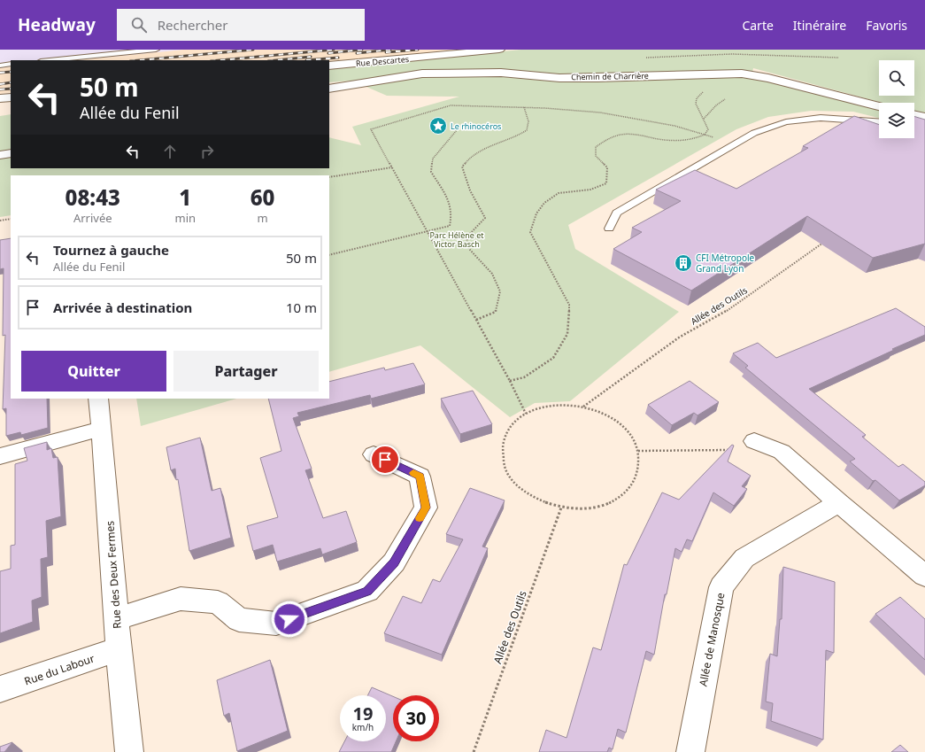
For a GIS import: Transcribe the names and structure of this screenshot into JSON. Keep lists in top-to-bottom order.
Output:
{
  "streets": {
    "street": [
      "Rue Descartes",
      "Chemin de Charrière",
      "Rue des Deux Fermes",
      "Allée de Manosque",
      "Rue du Labour"
    ],
    "path": ["Allée des Outils"]
  },
  "crossings": [
    ["Rue des Deux Fermes", "Rue du Labour"]
  ],
  "parks": ["Parc Hélène et Victor Basch"],
  "places": {
    "place": ["Le rhinocéros"],
    "building": ["CFI Métropole Grand Lyon"]
  },
  "page": {
    "header": "Headway",
    "search": "Rechercher",
    "nav": ["Carte", "Itinéraire", "Favoris"],
    "turn": ["50 m", "Allée du Fenil"],
    "eta": [
      "08:43",
      "Arrivée",
      "1",
      "min",
      "60",
      "m"
    ],
    "list": [
      {
        "name": "Tournez à gauche",
        "note": "Allée du Fenil",
        "value": "50 m"
      },
      {
        "name": "Arrivée à destination",
        "value": "10 m"
      }
    ],
    "buttons": ["Quitter", "Partager"],
    "speed": "19 km/h",
    "limit": "30"
  }
}
